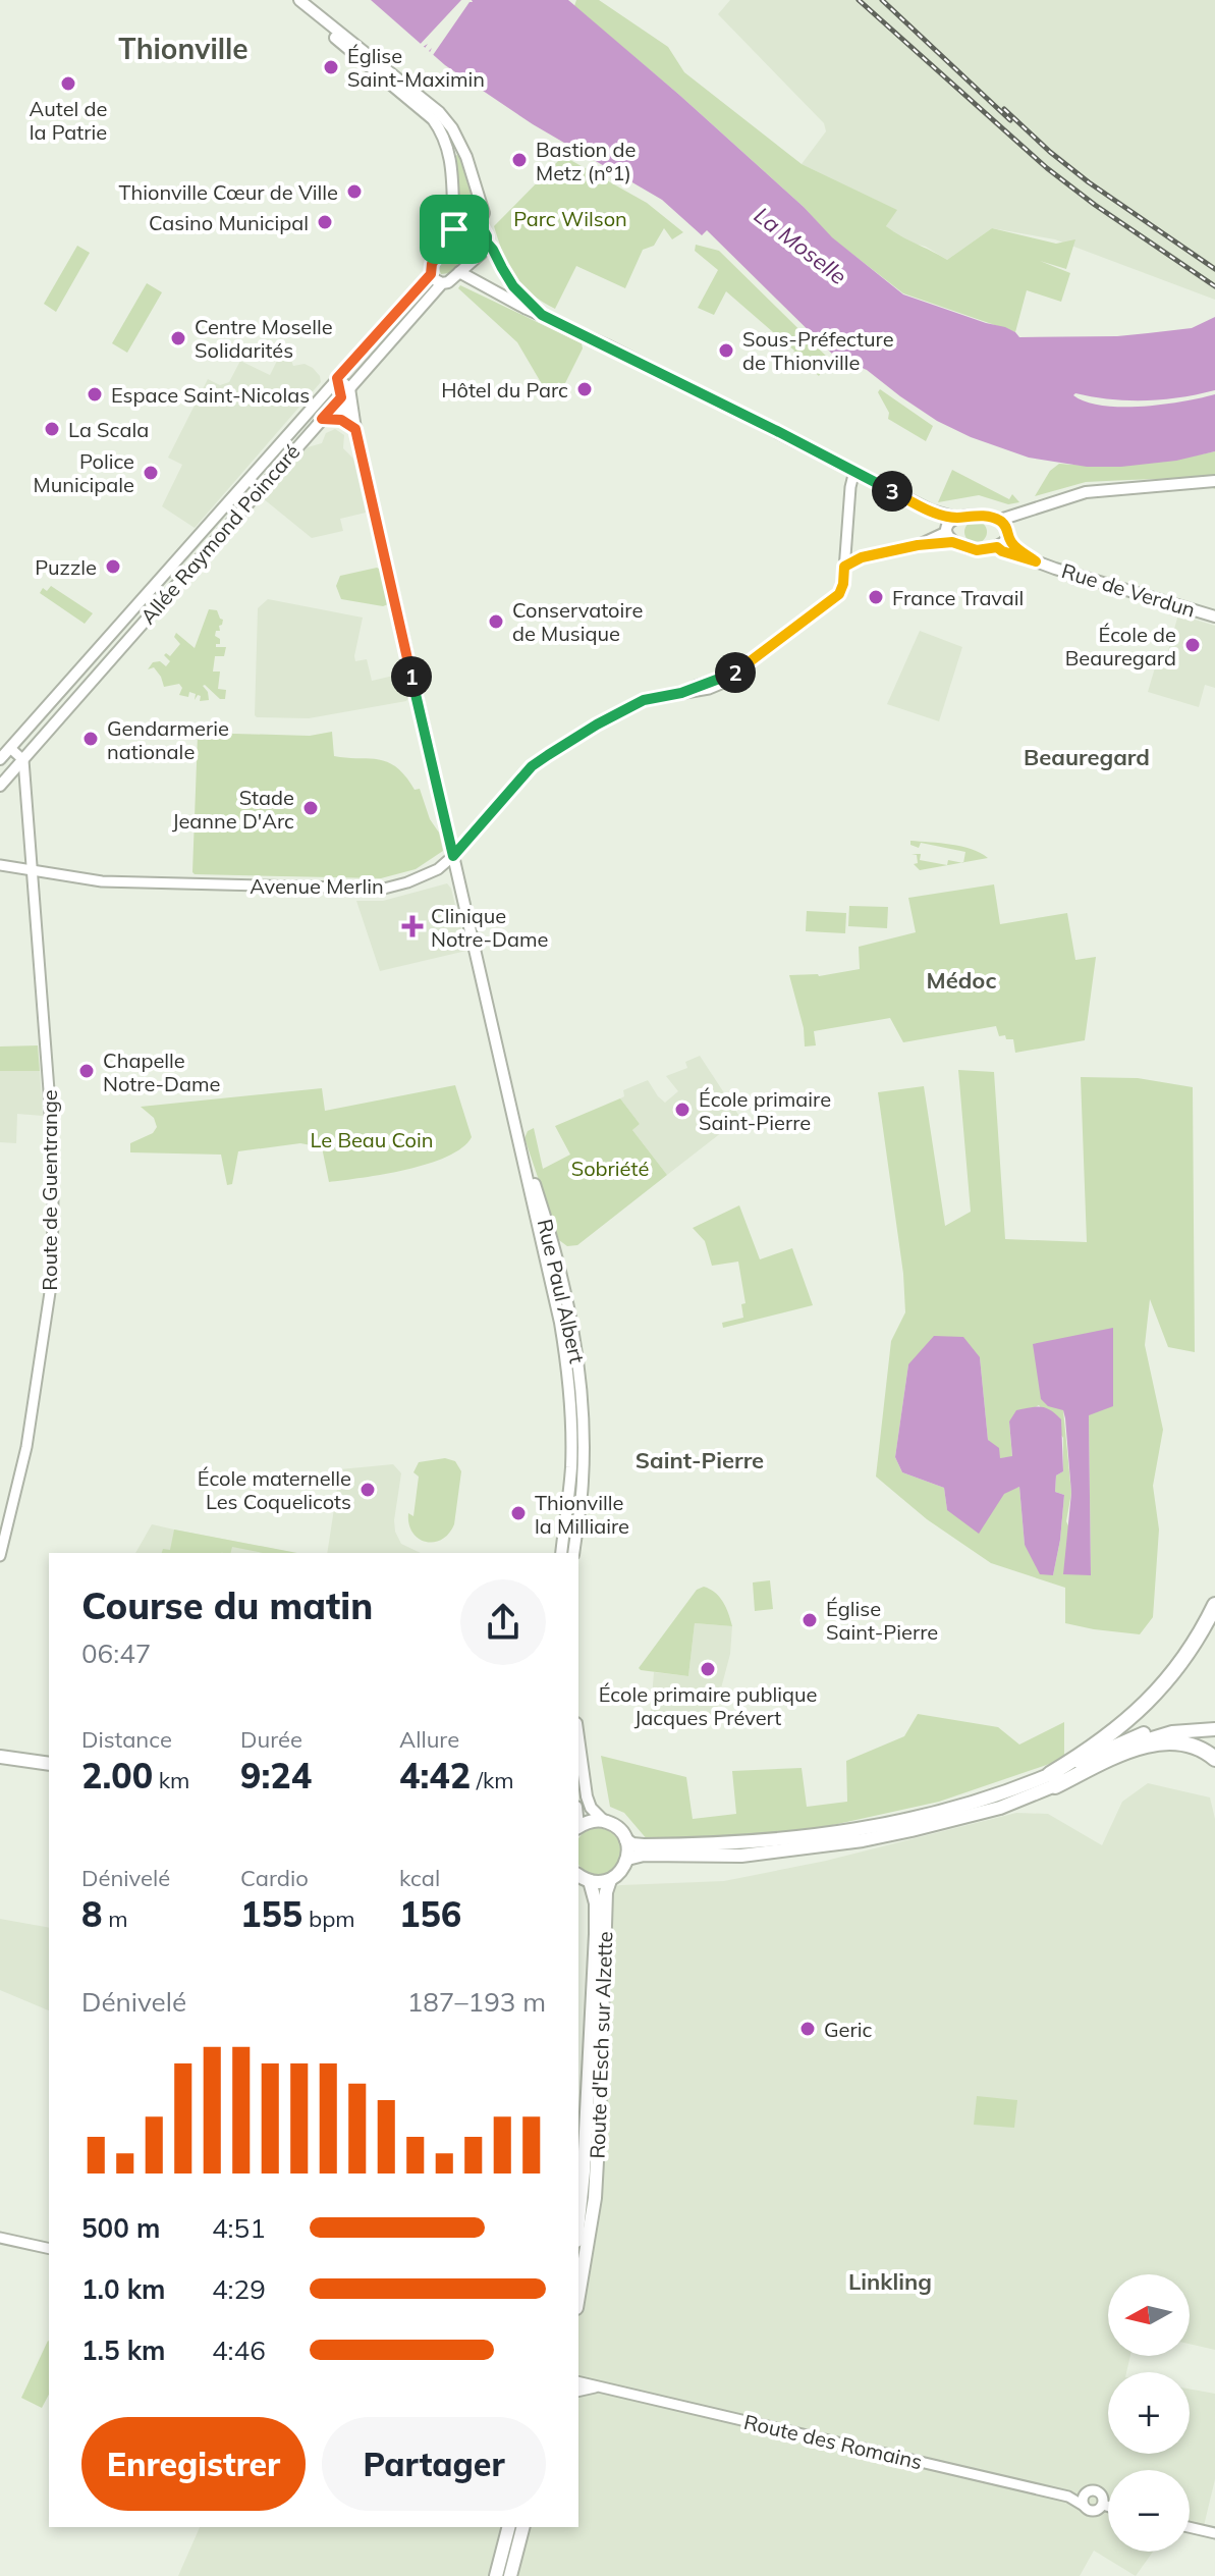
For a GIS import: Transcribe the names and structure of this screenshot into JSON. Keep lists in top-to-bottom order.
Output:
{
  "streets": {
    "main road": [
      "Allée Raymond Poincaré",
      "Rue de Verdun",
      "Rue Paul Albert",
      "Route d'Esch sur Alzette"
    ],
    "street": ["Avenue Merlin", "Route de Guentrange", "Route des Romains"]
  },
  "crossings": [
    ["Allée Raymond Poincaré", "Route de Guentrange"],
    ["Avenue Merlin", "Route de Guentrange"],
    ["Avenue Merlin", "Rue Paul Albert"]
  ],
  "districts": [
    "Thionville",
    "Beauregard",
    "Médoc",
    "Saint-Pierre",
    "Linkling"
  ],
  "water": ["La Moselle"],
  "parks": ["Parc Wilson", "Le Beau Coin", "Sobriété"],
  "places": {
    "other": [
      "Église Saint-Maximin",
      "Autel de la Patrie",
      "Bastion de Metz (n°1)",
      "Thionville Cœur de Ville",
      "Casino Municipal",
      "Centre Moselle Solidarités",
      "Sous-Préfecture de Thionville",
      "Hôtel du Parc",
      "Espace Saint-Nicolas",
      "La Scala",
      "Police Municipale",
      "Puzzle",
      "France Travail",
      "Conservatoire de Musique",
      "École de Beauregard",
      "Gendarmerie nationale",
      "Stade Jeanne D'Arc",
      "Chapelle Notre-Dame",
      "École primaire Saint-Pierre",
      "École maternelle Les Coquelicots",
      "Thionville la Milliaire",
      "Église Saint-Pierre",
      "École primaire publique Jacques Prévert",
      "Geric"
    ],
    "health": ["Clinique Notre-Dame"]
  },
  "north": "left",
  "page": {
    "pins": ["3", "2", "1"],
    "heading": ["Course du matin", "06:47"],
    "stats": [
      ["Distance", "2.00 km"],
      ["Durée", "9:24"],
      ["Allure", "4:42 /km"],
      ["Dénivelé", "8 m"],
      ["Cardio", "155 bpm"],
      ["kcal", "156"]
    ],
    "chart": ["Dénivelé", "187–193 m"],
    "list": [
      {
        "name": "500 m",
        "note": "4:51"
      },
      {
        "name": "1.0 km",
        "note": "4:29"
      },
      {
        "name": "1.5 km",
        "note": "4:46"
      }
    ],
    "map_buttons": ["+", "−"],
    "buttons": ["Enregistrer", "Partager"]
  }
}
